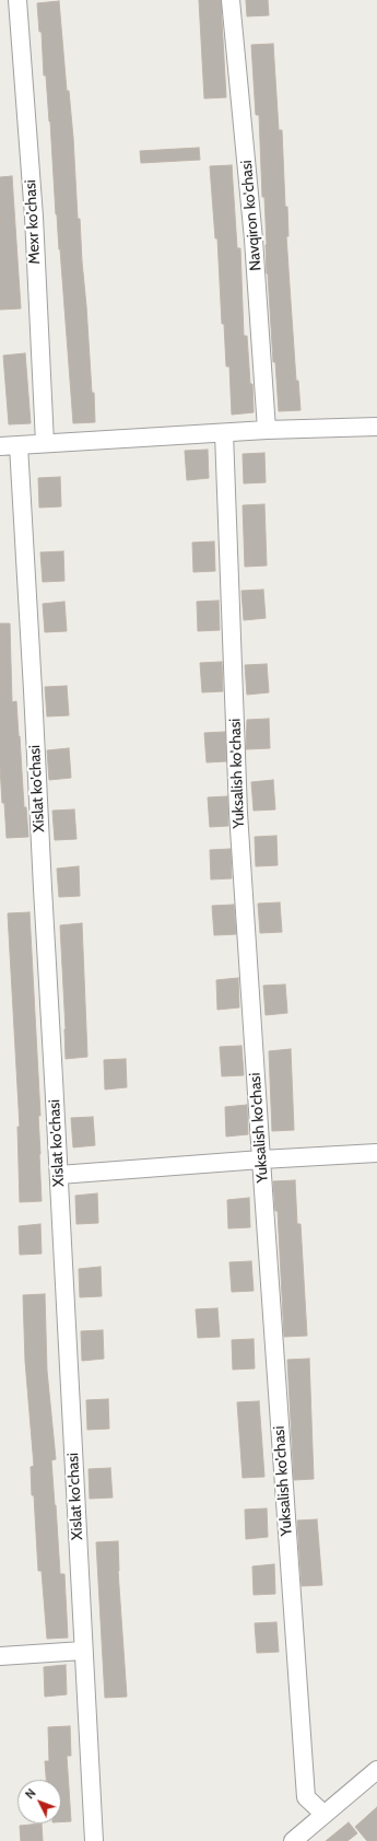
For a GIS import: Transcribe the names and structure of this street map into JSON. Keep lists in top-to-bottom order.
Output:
{
  "streets": {
    "street": [
      "Navqiron ko'chasi",
      "Mexr ko'chasi",
      "Yuksalish ko'chasi",
      "Xislat ko'chasi"
    ]
  },
  "north": "top left"
}
